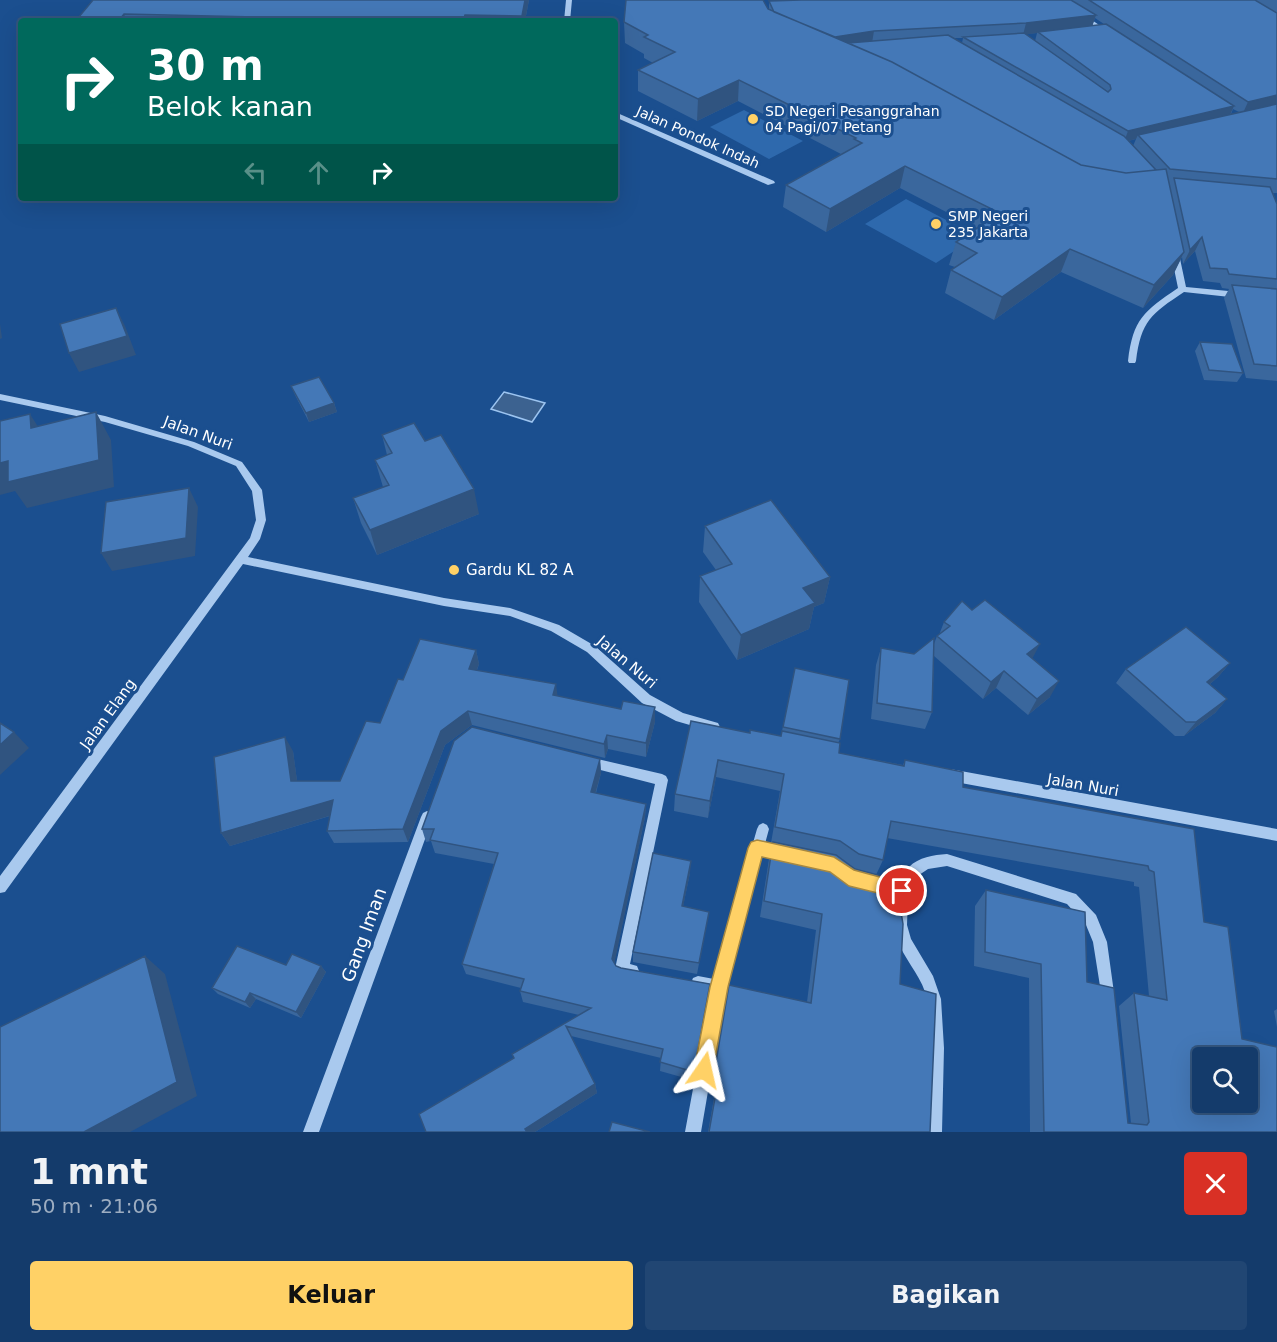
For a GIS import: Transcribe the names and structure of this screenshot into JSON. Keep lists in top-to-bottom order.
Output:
{
  "streets": {
    "street": [
      "Jalan Pondok Indah",
      "Jalan Nuri",
      "Jalan Elang",
      "Gang Iman"
    ]
  },
  "crossings": [
    ["Jalan Nuri", "Jalan Elang"]
  ],
  "places": ["SD Negeri Pesanggrahan 04 Pagi/07 Petang", "SMP Negeri 235 Jakarta", "Gardu KL 82 A"],
  "page": {
    "turn": ["30 m", "Belok kanan"],
    "heading": ["1 mnt", "50 m · 21:06"],
    "buttons": ["Keluar", "Bagikan"]
  }
}
